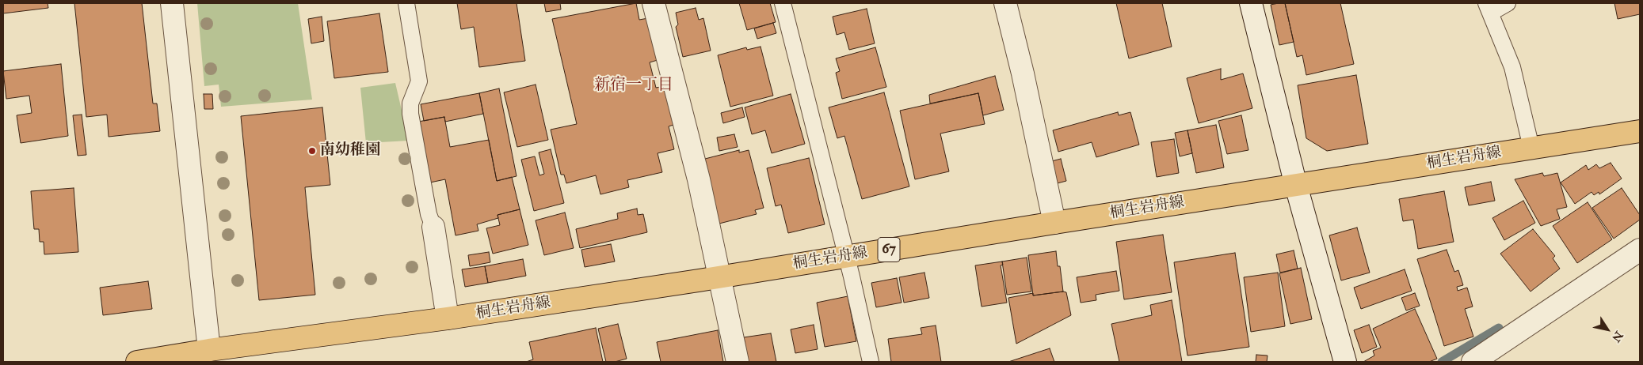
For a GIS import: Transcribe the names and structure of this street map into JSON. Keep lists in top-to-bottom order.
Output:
{
  "streets": {
    "main road": ["桐生岩舟線", "67"]
  },
  "districts": ["新宿一丁目"],
  "places": ["南幼稚園"],
  "north": "bottom right"
}
